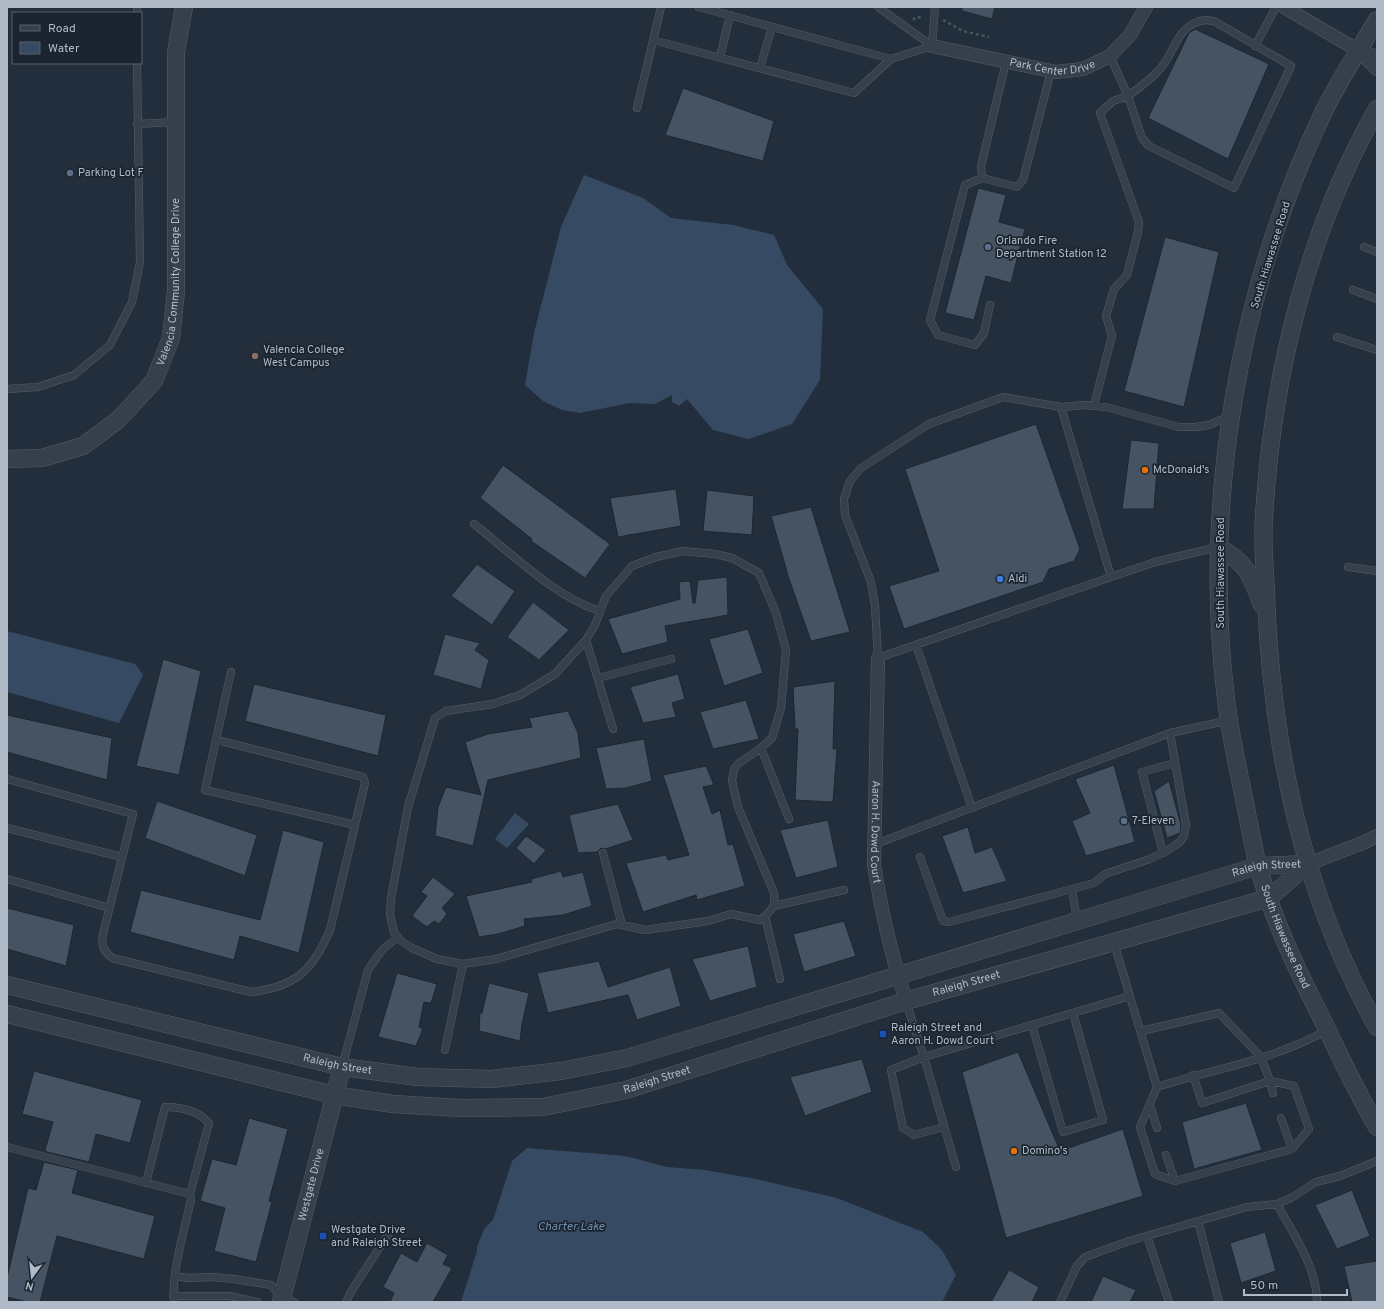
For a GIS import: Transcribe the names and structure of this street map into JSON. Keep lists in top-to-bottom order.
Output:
{
  "streets": {
    "street": [
      "Park Center Drive",
      "South Hiawassee Road",
      "Valencia Community College Drive",
      "Aaron H. Dowd Court",
      "Raleigh Street",
      "Westgate Drive"
    ]
  },
  "crossings": [
    ["South Hiawassee Road", "Raleigh Street"],
    ["Aaron H. Dowd Court", "Raleigh Street"],
    ["Raleigh Street", "Westgate Drive"]
  ],
  "water": ["Charter Lake"],
  "places": {
    "other": [
      "Parking Lot F",
      "Orlando Fire Department Station 12",
      "Valencia College West Campus",
      "McDonald's",
      "Aldi",
      "7-Eleven",
      "Domino's"
    ],
    "transit": ["Raleigh Street and Aaron H. Dowd Court", "Westgate Drive and Raleigh Street"]
  },
  "legend": ["Road", "Water"],
  "scale_bar": "50 m",
  "north": "bottom"
}
